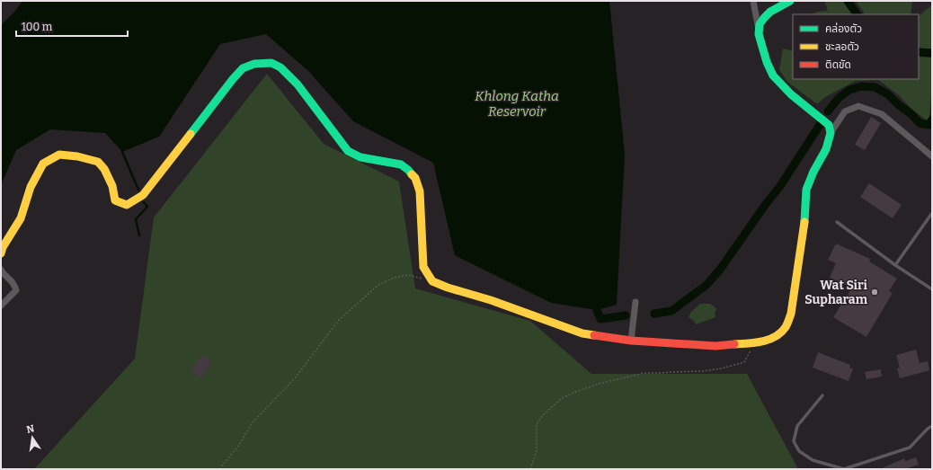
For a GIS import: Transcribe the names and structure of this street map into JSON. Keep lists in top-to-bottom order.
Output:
{
  "water": ["Khlong Katha Reservoir"],
  "places": ["Wat Siri Supharam"],
  "legend": ["คล่องตัว", "ชะลอตัว", "ติดขัด"],
  "scale_bar": "100 m",
  "north": "top"
}
